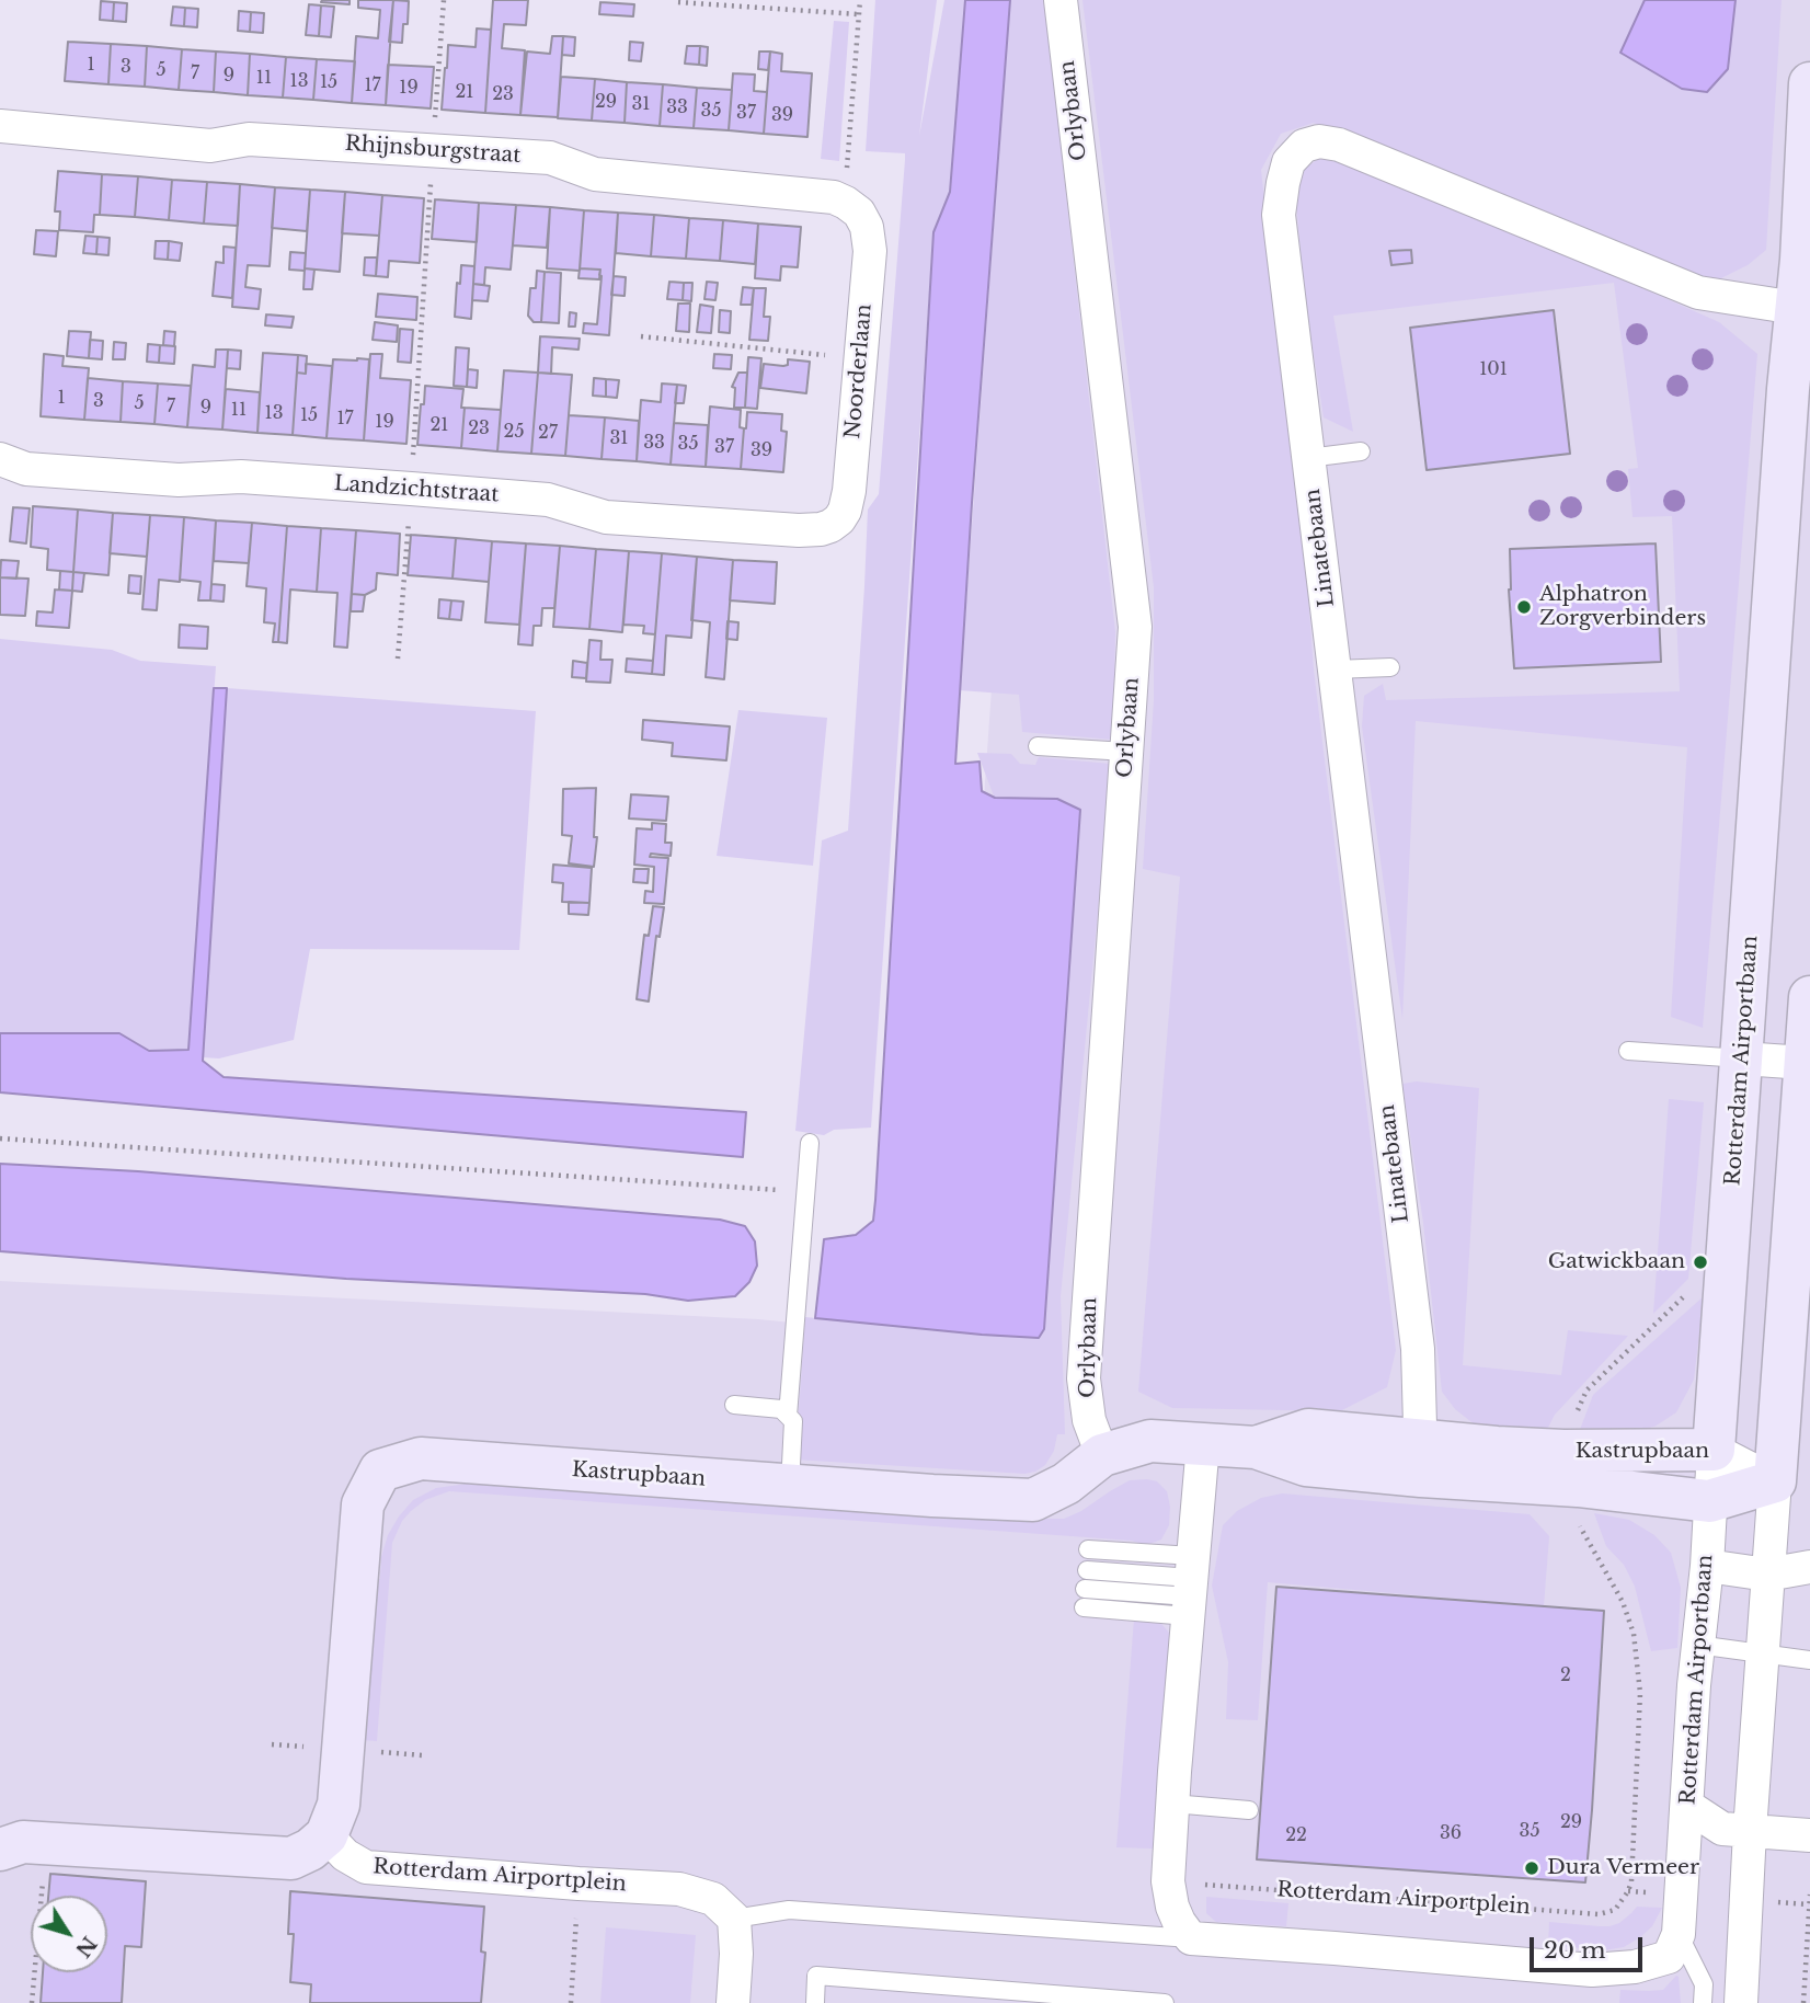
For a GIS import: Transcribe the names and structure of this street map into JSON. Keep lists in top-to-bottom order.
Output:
{
  "streets": {
    "main road": ["Rotterdam Airportbaan", "Kastrupbaan"],
    "street": [
      "Orlybaan",
      "Rhijnsburgstraat",
      "Noorderlaan",
      "Landzichtstraat",
      "Linatebaan",
      "Rotterdam Airportplein"
    ]
  },
  "crossings": [
    ["Orlybaan", "Kastrupbaan"],
    ["Rhijnsburgstraat", "Noorderlaan"],
    ["Noorderlaan", "Landzichtstraat"],
    ["Linatebaan", "Rotterdam Airportbaan"],
    ["Linatebaan", "Kastrupbaan"],
    ["Rotterdam Airportbaan", "Kastrupbaan"],
    ["Kastrupbaan", "Rotterdam Airportplein"]
  ],
  "places": ["Alphatron Zorgverbinders", "Gatwickbaan", "Dura Vermeer"],
  "house_numbers": [
    "1",
    "3",
    "5",
    "7",
    "9",
    "11",
    "13",
    "15",
    "17",
    "19",
    "21",
    "23",
    "29",
    "31",
    "33",
    "35",
    "37",
    "39",
    "101",
    "1",
    "3",
    "5",
    "7",
    "9",
    "11",
    "13",
    "15",
    "17",
    "19",
    "21",
    "23",
    "25",
    "27",
    "31",
    "33",
    "35",
    "37",
    "39",
    "2",
    "29",
    "35",
    "36",
    "22"
  ],
  "scale_bar": "20 m",
  "north": "bottom right"
}
